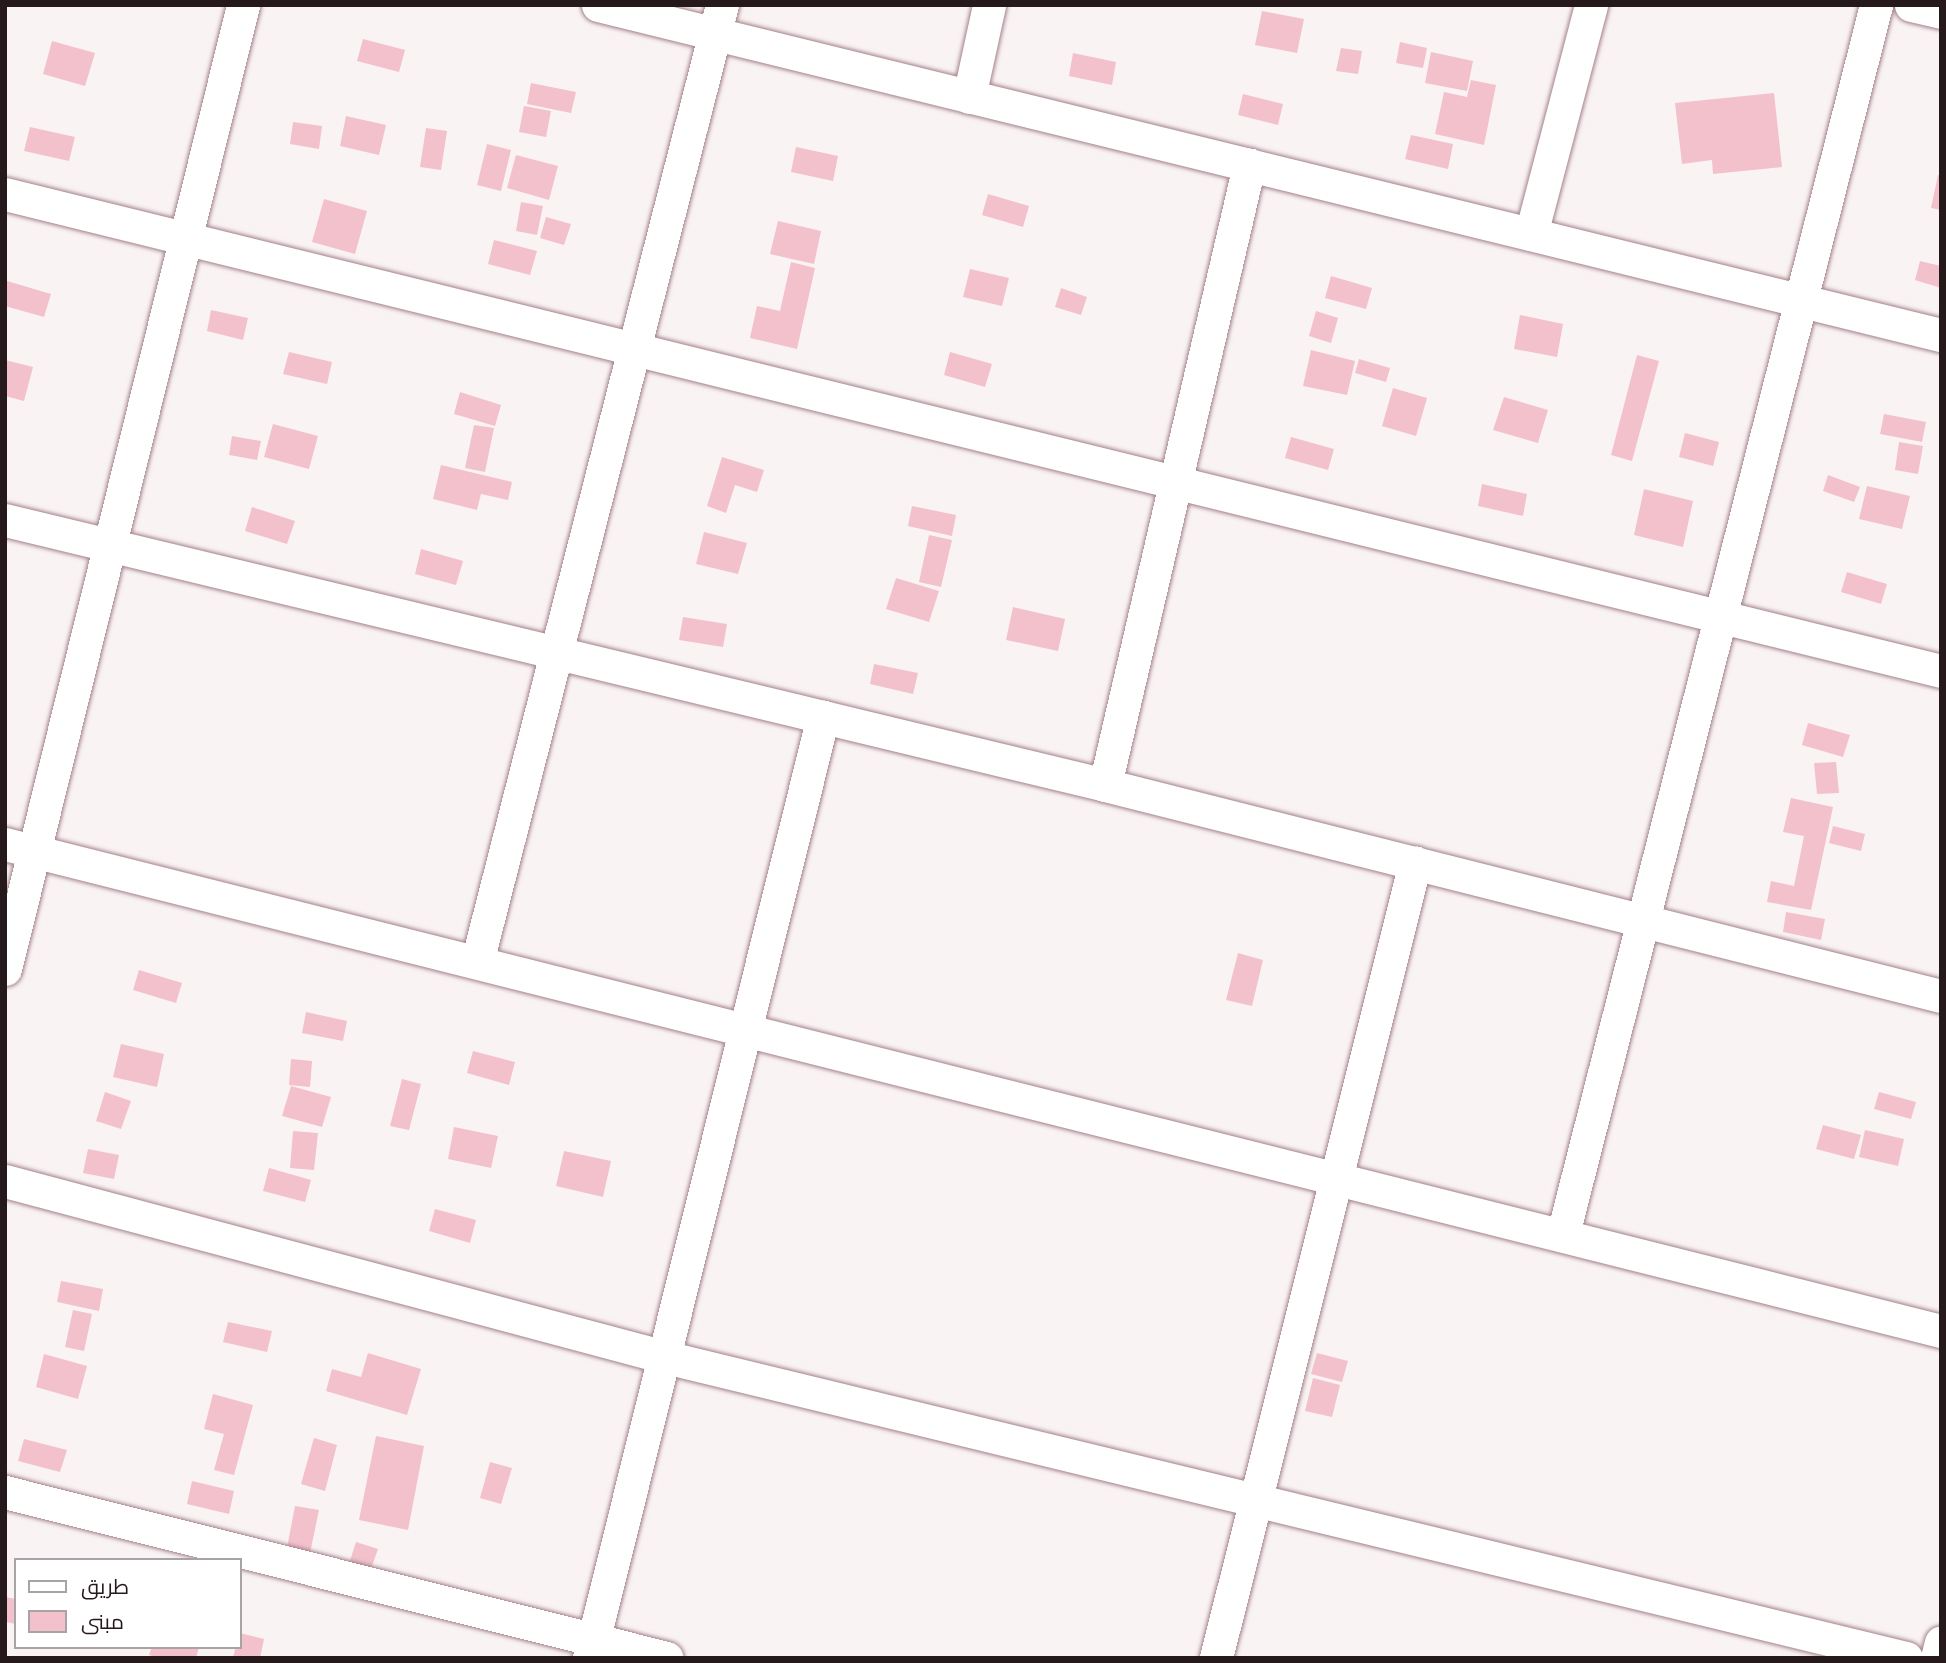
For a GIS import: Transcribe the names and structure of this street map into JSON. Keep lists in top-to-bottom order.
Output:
{
  "legend": ["طريق", "مبنى"]
}
